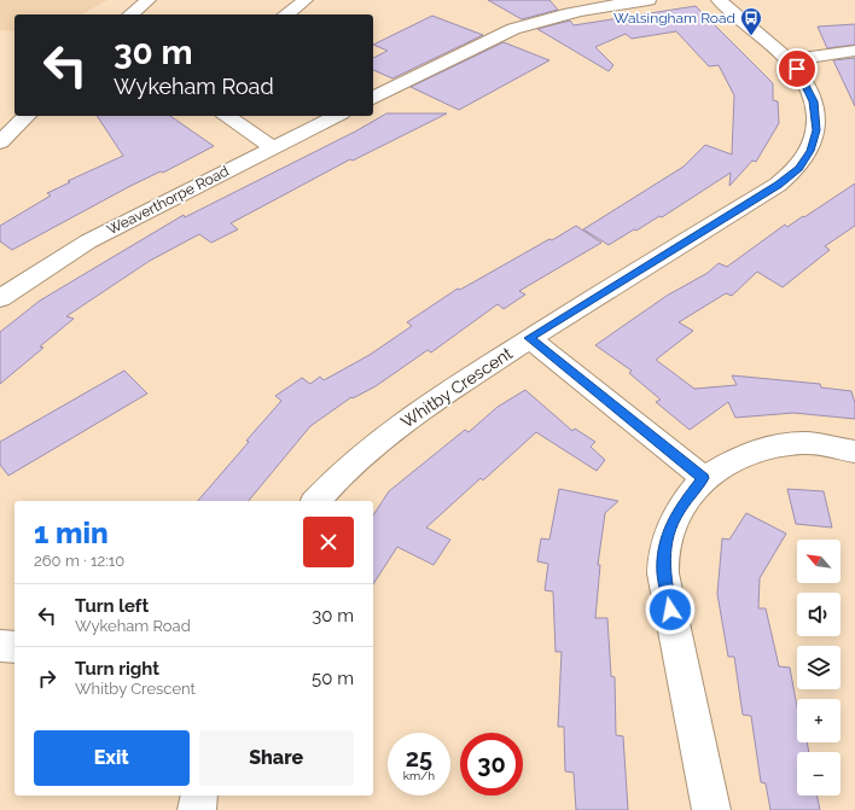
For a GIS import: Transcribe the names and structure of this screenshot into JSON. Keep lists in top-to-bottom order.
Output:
{
  "streets": {
    "street": ["Weaverthorpe Road", "Whitby Crescent"]
  },
  "places": {
    "bus stop": ["Walsingham Road"]
  },
  "north": "top left",
  "page": {
    "turn": ["30 m", "Wykeham Road"],
    "heading": ["1 min", "260 m · 12:10"],
    "map_buttons": ["+", "−"],
    "list": [
      {
        "name": "Turn left",
        "note": "Wykeham Road",
        "value": "30 m"
      },
      {
        "name": "Turn right",
        "note": "Whitby Crescent",
        "value": "50 m"
      }
    ],
    "buttons": ["Exit", "Share"],
    "speed": "25 km/h",
    "limit": "30"
  }
}
